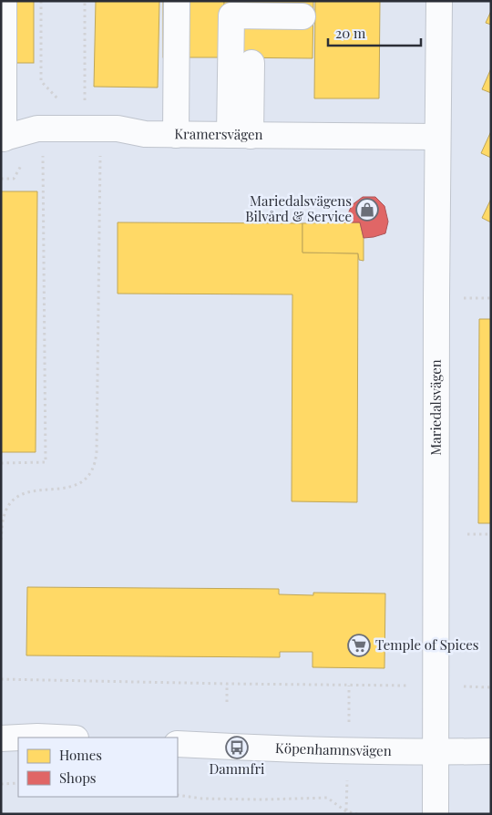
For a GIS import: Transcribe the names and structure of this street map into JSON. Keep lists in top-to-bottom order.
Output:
{
  "streets": {
    "main road": ["Kramersvägen", "Mariedalsvägen", "Köpenhamnsvägen"]
  },
  "crossings": [
    ["Kramersvägen", "Mariedalsvägen"],
    ["Mariedalsvägen", "Köpenhamnsvägen"]
  ],
  "places": {
    "shop": ["Mariedalsvägens Bilvård & Service"],
    "supermarket": ["Temple of Spices"],
    "bus stop": ["Dammfri"]
  },
  "legend": ["Homes", "Shops"],
  "scale_bar": "20 m"
}
